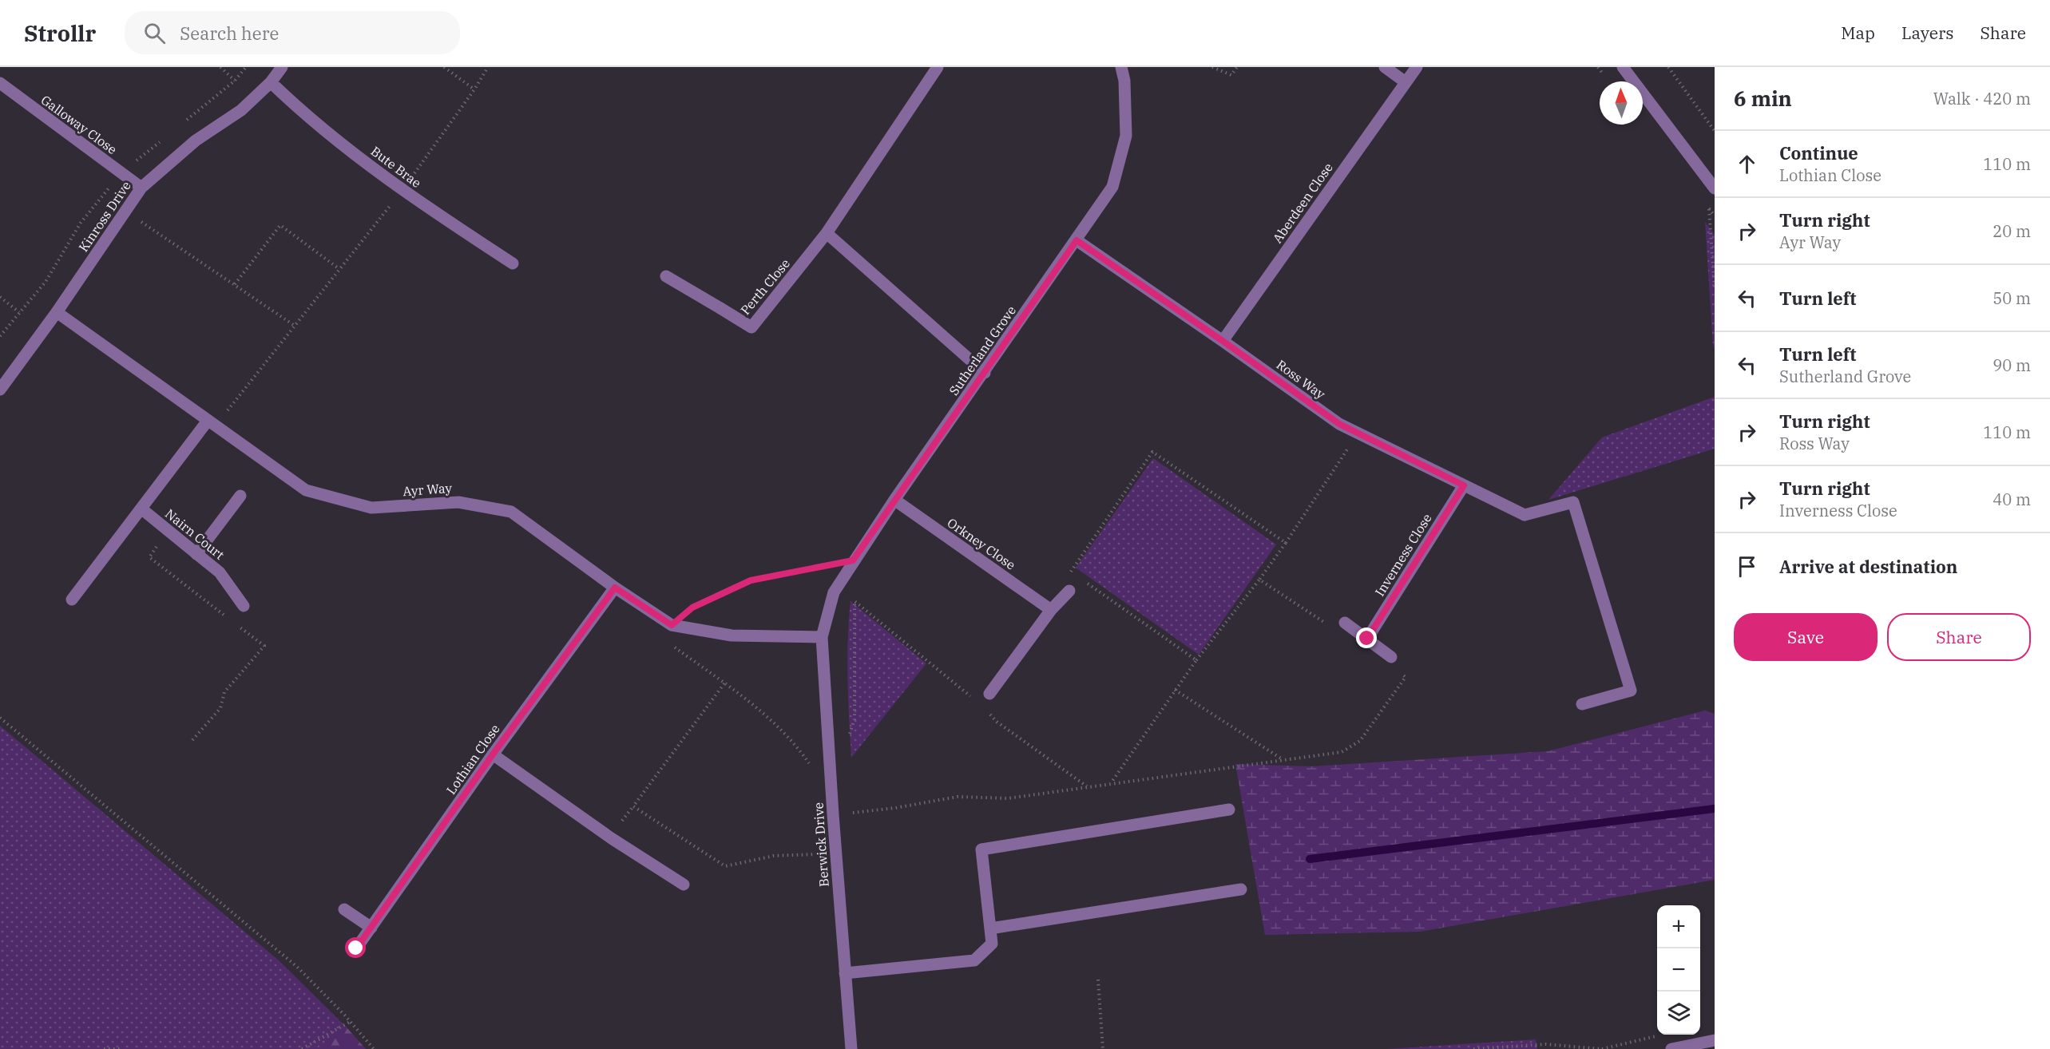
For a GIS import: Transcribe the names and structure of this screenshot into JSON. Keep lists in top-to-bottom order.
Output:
{
  "streets": {
    "street": [
      "Galloway Close",
      "Bute Brae",
      "Aberdeen Close",
      "Kinross Drive",
      "Perth Close",
      "Sutherland Grove",
      "Ross Way",
      "Ayr Way",
      "Nairn Court",
      "Orkney Close",
      "Inverness Close",
      "Lothian Close",
      "Berwick Drive"
    ]
  },
  "crossings": [
    ["Galloway Close", "Kinross Drive"],
    ["Bute Brae", "Kinross Drive"],
    ["Aberdeen Close", "Ross Way"],
    ["Kinross Drive", "Ayr Way"],
    ["Sutherland Grove", "Ross Way"],
    ["Sutherland Grove", "Ayr Way"],
    ["Sutherland Grove", "Orkney Close"],
    ["Sutherland Grove", "Berwick Drive"],
    ["Ross Way", "Inverness Close"],
    ["Ayr Way", "Lothian Close"],
    ["Ayr Way", "Berwick Drive"]
  ],
  "north": "top",
  "page": {
    "header": "Strollr",
    "search": "Search here",
    "nav": ["Map", "Layers", "Share"],
    "heading": ["6 min", "Walk · 420 m"],
    "list": [
      ["Continue", "Lothian Close", "110 m"],
      ["Turn right", "Ayr Way", "20 m"],
      ["Turn left", "50 m"],
      ["Turn left", "Sutherland Grove", "90 m"],
      ["Turn right", "Ross Way", "110 m"],
      ["Turn right", "Inverness Close", "40 m"],
      "Arrive at destination"
    ],
    "buttons": ["Save", "Share"],
    "map_buttons": ["+", "−"]
  }
}
